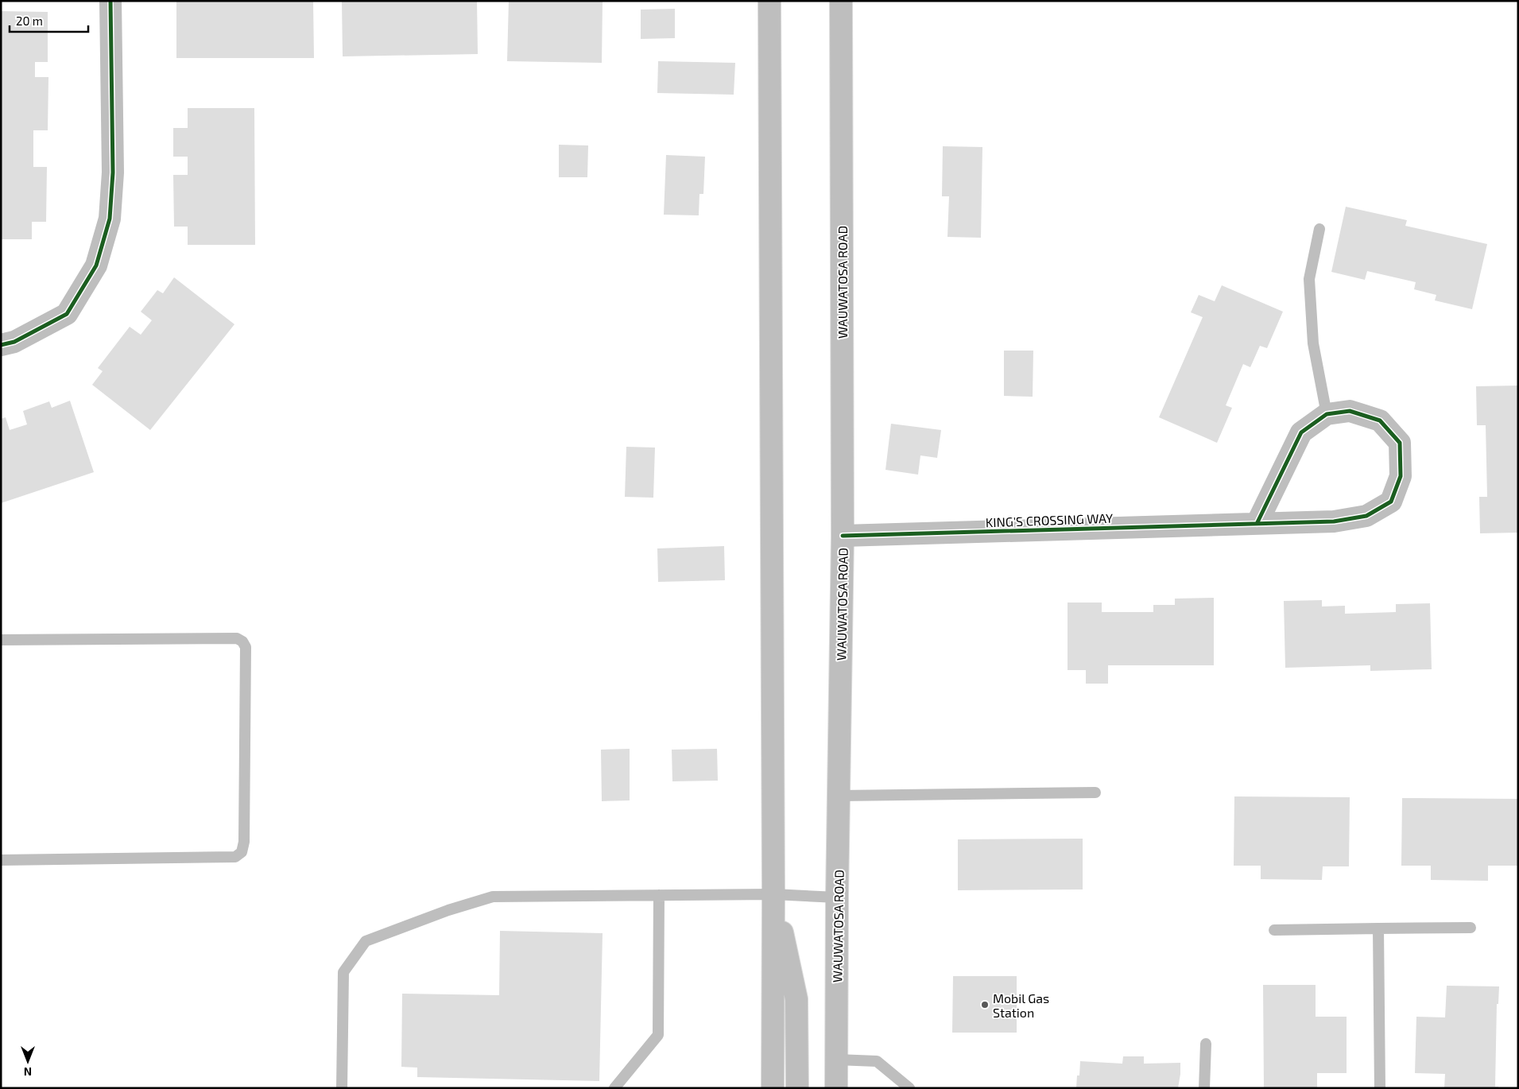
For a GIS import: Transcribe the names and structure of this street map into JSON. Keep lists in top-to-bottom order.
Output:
{
  "streets": {
    "main road": ["WAUWATOSA ROAD", "KING'S CROSSING WAY"]
  },
  "crossings": [
    ["WAUWATOSA ROAD", "KING'S CROSSING WAY"]
  ],
  "places": ["Mobil Gas Station"],
  "scale_bar": "20 m",
  "north": "bottom"
}
